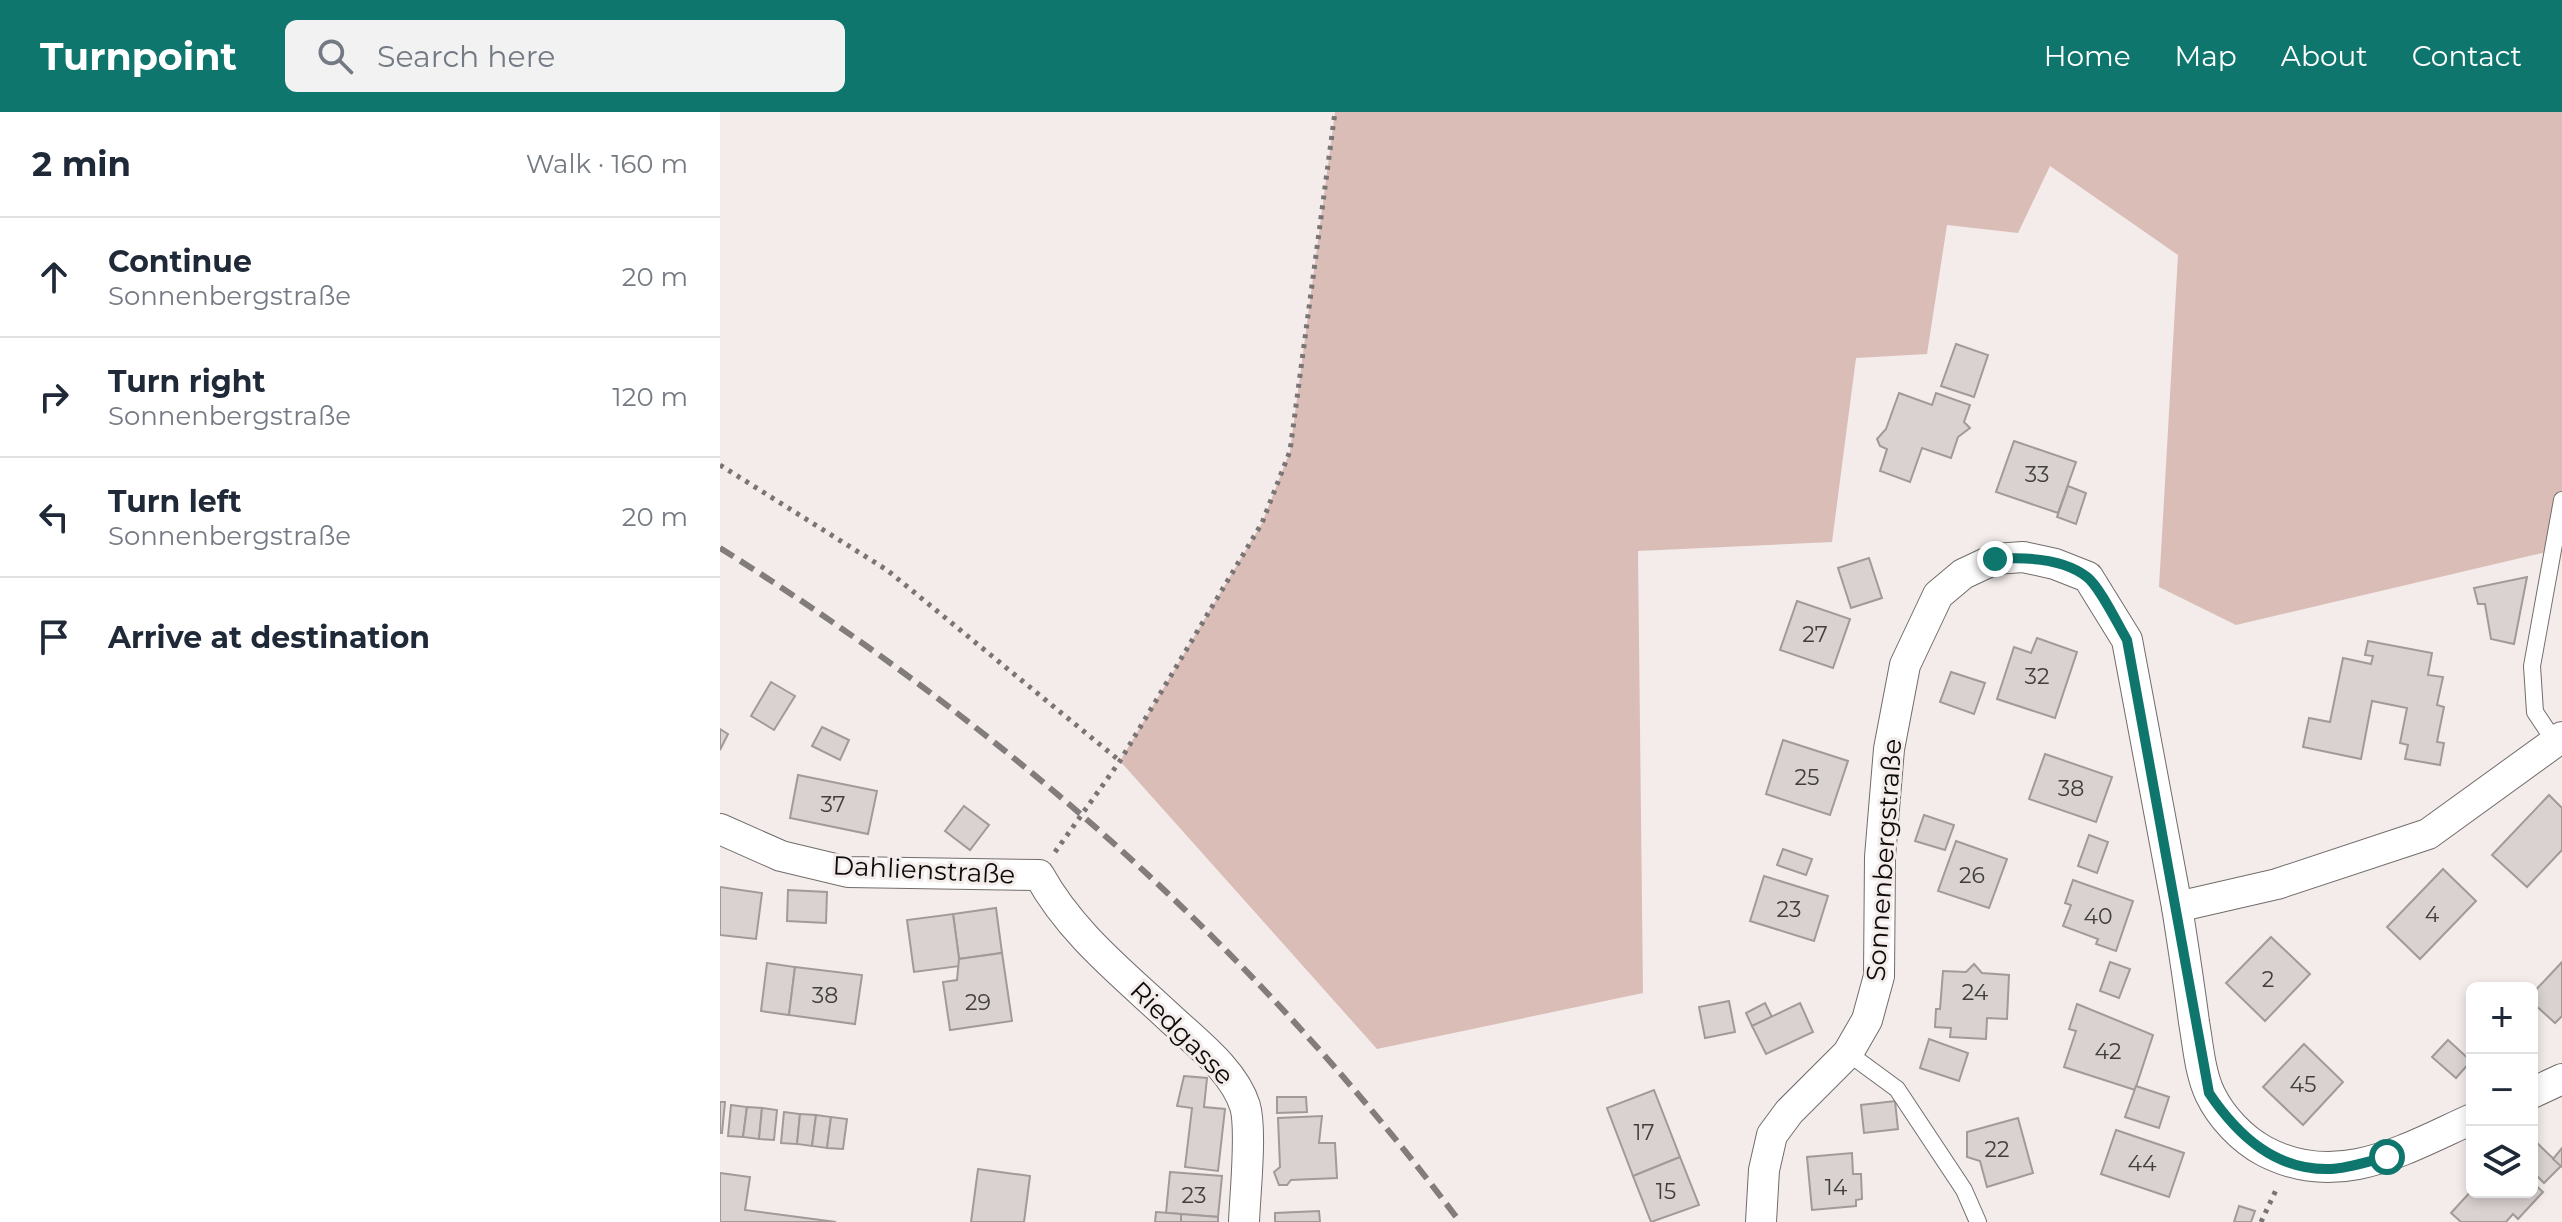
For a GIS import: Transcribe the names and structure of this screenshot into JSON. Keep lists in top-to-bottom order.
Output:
{
  "streets": {
    "street": ["Sonnenbergstraße", "Dahlienstraße", "Riedgasse"]
  },
  "crossings": [
    ["Dahlienstraße", "Riedgasse"]
  ],
  "house_numbers": [
    "33",
    "27",
    "32",
    "25",
    "38",
    "37",
    "26",
    "23",
    "4",
    "40",
    "2",
    "24",
    "38",
    "29",
    "42",
    "45",
    "17",
    "22",
    "44",
    "14",
    "15",
    "23"
  ],
  "page": {
    "header": "Turnpoint",
    "search": "Search here",
    "nav": [
      "Home",
      "Map",
      "About",
      "Contact"
    ],
    "heading": ["2 min", "Walk · 160 m"],
    "list": [
      ["Continue", "Sonnenbergstraße", "20 m"],
      ["Turn right", "Sonnenbergstraße", "120 m"],
      ["Turn left", "Sonnenbergstraße", "20 m"],
      "Arrive at destination"
    ],
    "map_buttons": ["+", "−"]
  }
}
